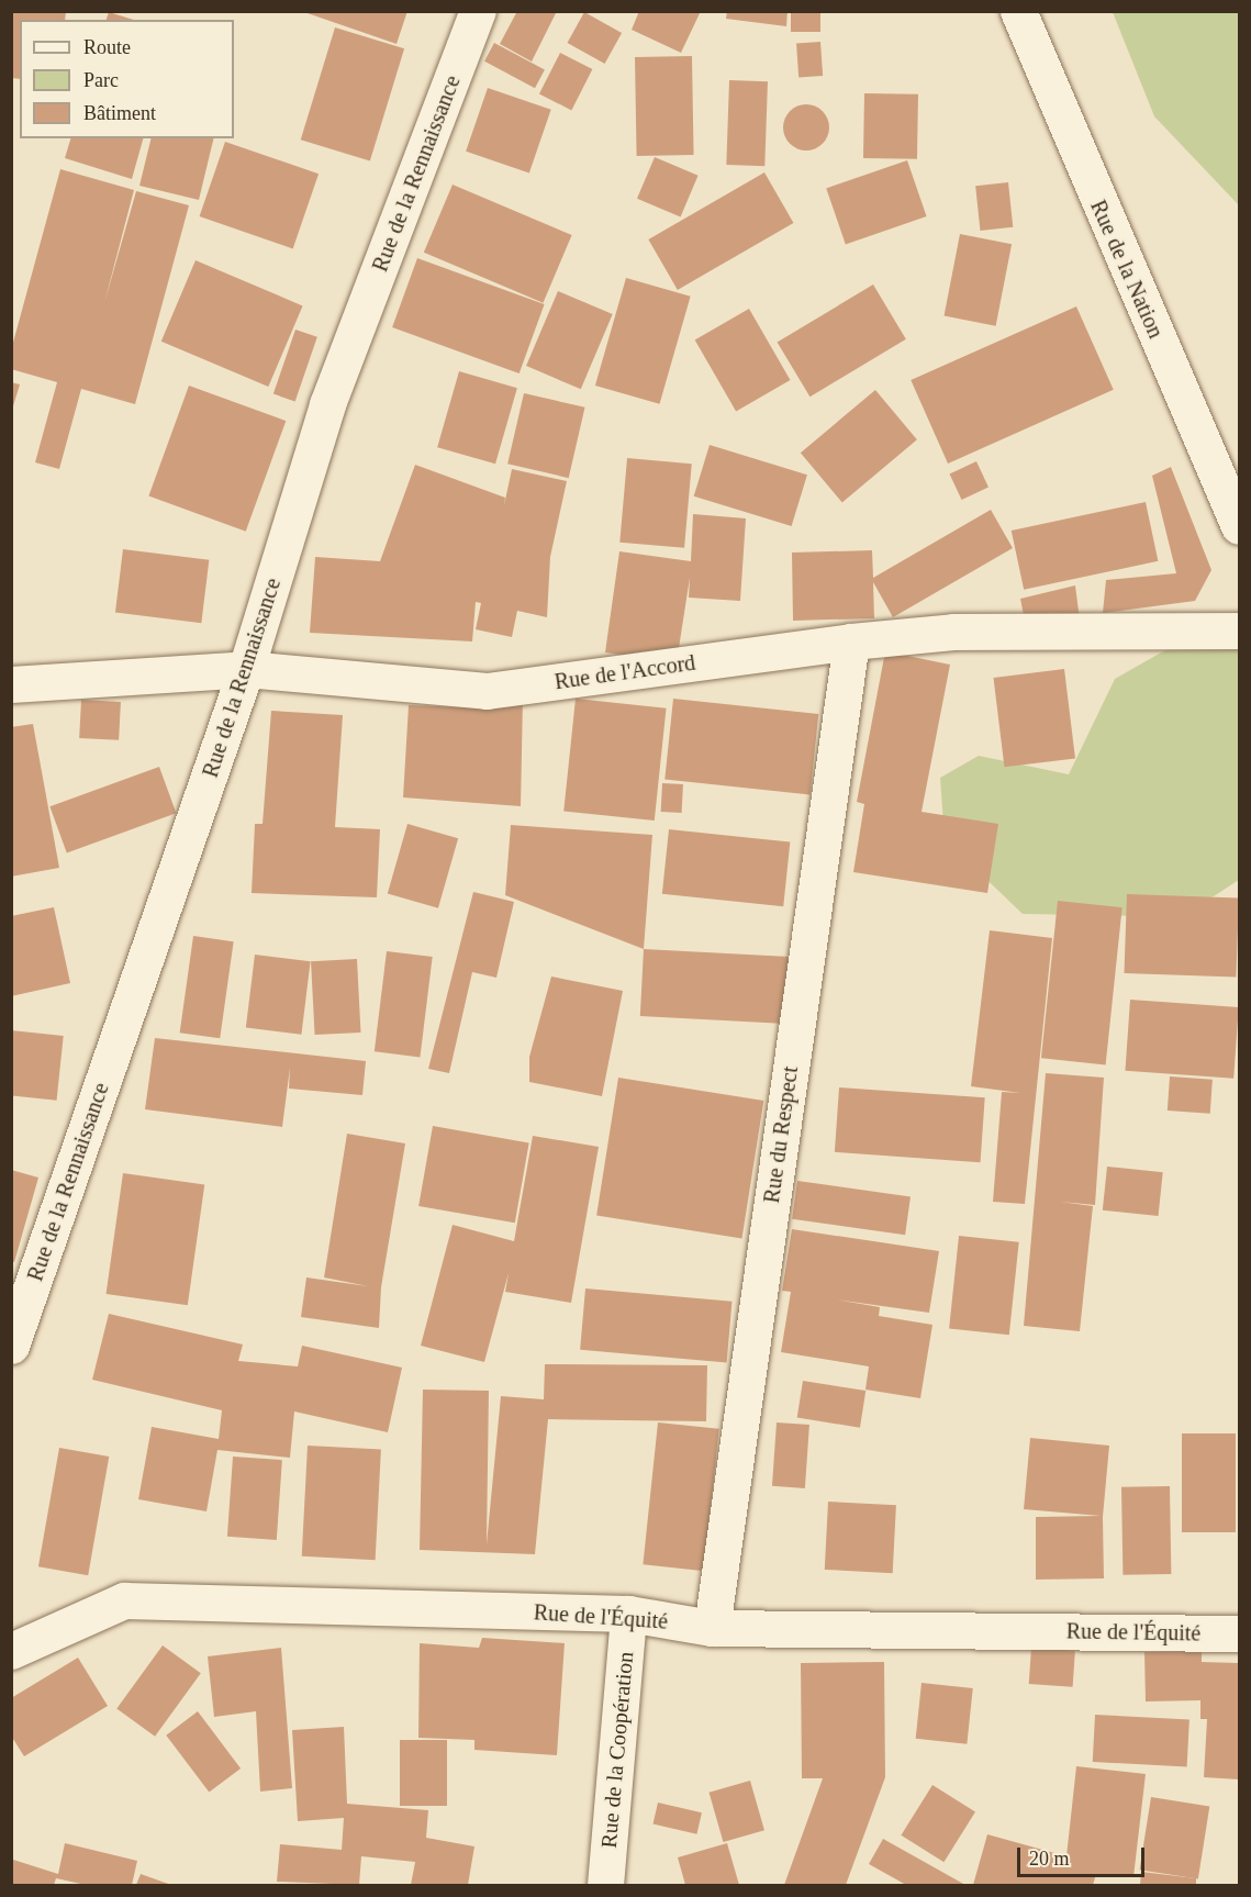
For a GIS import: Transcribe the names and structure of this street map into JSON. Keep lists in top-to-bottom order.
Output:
{
  "streets": {
    "street": [
      "Rue de la Rennaissance",
      "Rue de la Nation",
      "Rue de l'Accord",
      "Rue du Respect",
      "Rue de l'Équité",
      "Rue de la Coopération"
    ]
  },
  "crossings": [
    ["Rue de la Rennaissance", "Rue de l'Accord"],
    ["Rue de l'Accord", "Rue du Respect"],
    ["Rue du Respect", "Rue de l'Équité"],
    ["Rue de l'Équité", "Rue de la Coopération"]
  ],
  "legend": ["Route", "Parc", "Bâtiment"],
  "scale_bar": "20 m"
}
